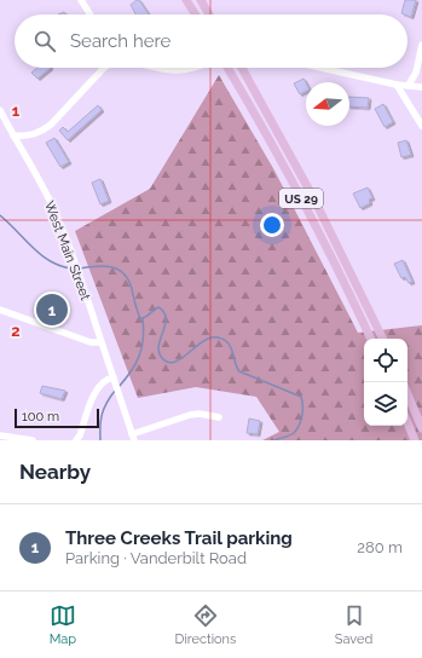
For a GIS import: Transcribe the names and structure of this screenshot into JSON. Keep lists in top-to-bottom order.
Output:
{
  "streets": {
    "main road": ["US 29"],
    "street": ["West Main Street"]
  },
  "scale_bar": "100 m",
  "north": "left",
  "page": {
    "search": "Search here",
    "pins": "1",
    "scale": "100 m",
    "heading": "Nearby",
    "list": [
      {
        "mark": "1",
        "name": "Three Creeks Trail parking",
        "note": "Parking · Vanderbilt Road",
        "value": "280 m"
      }
    ],
    "nav": ["Map", "Directions", "Saved"]
  },
  "grid": {
    "rows": ["1", "2"]
  }
}
